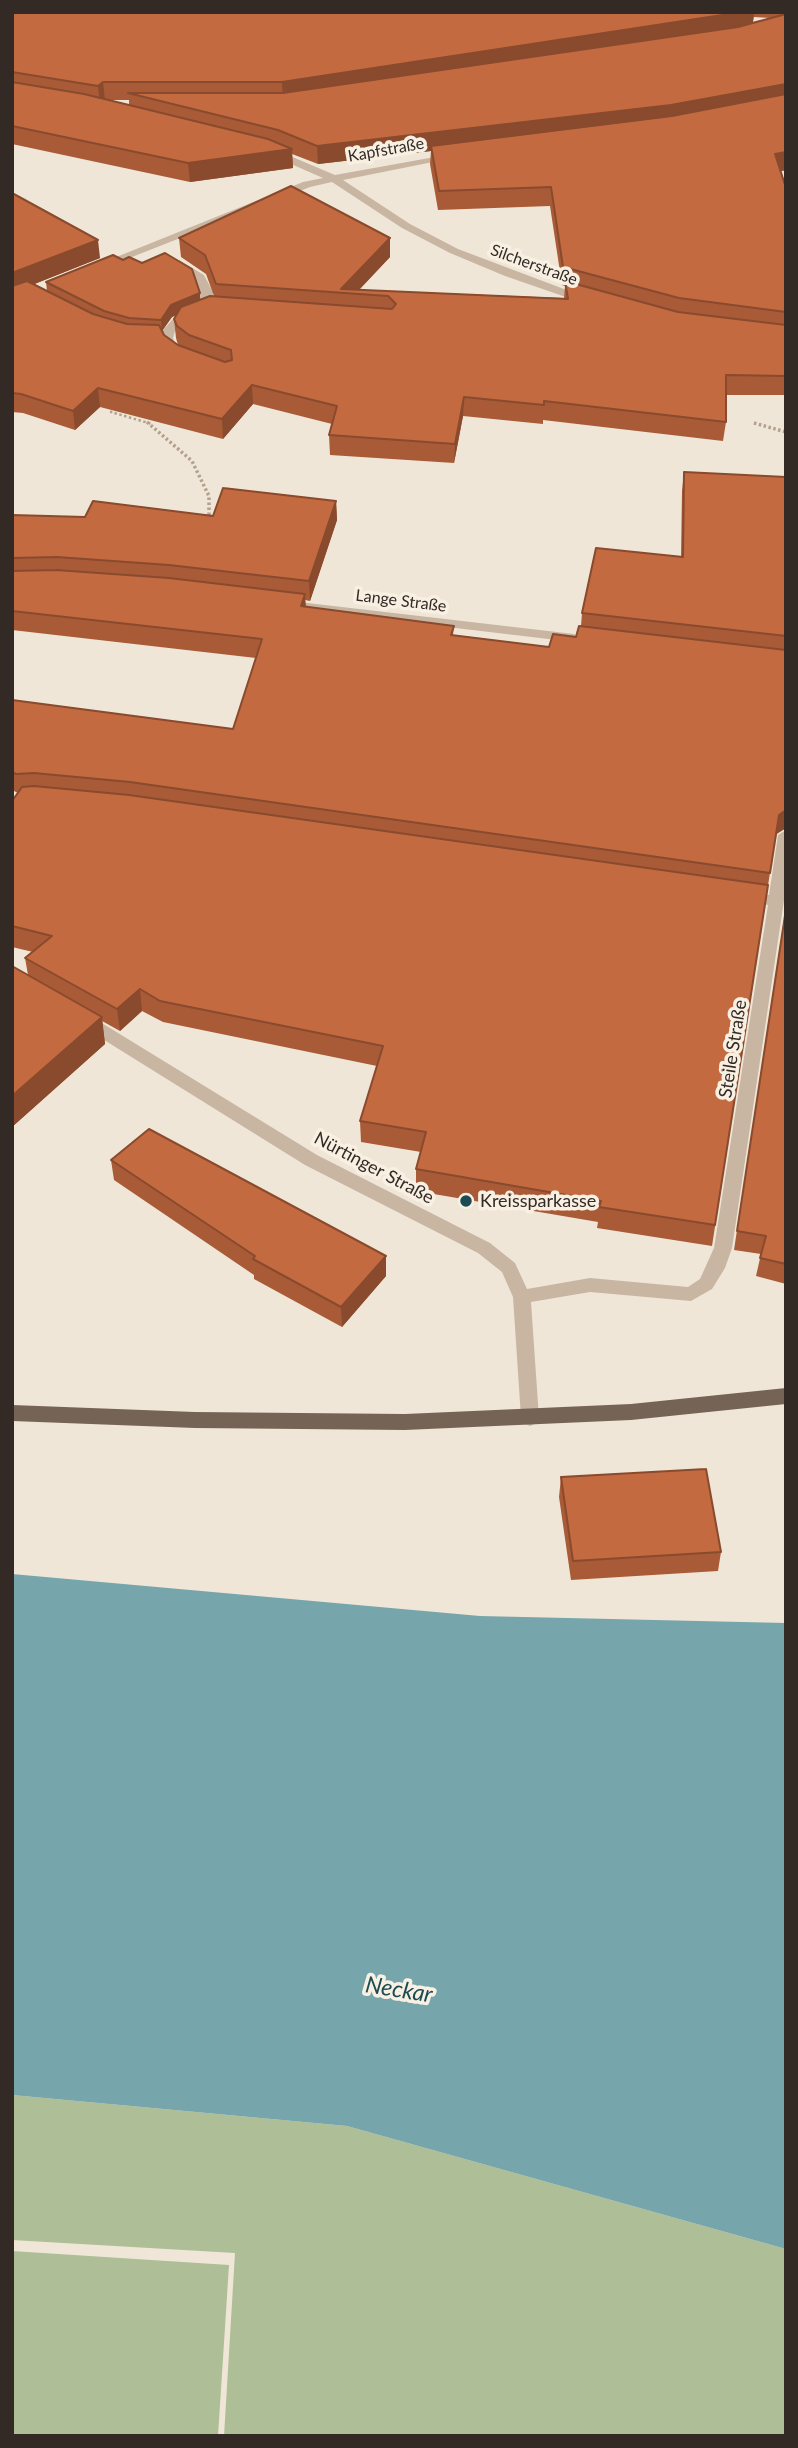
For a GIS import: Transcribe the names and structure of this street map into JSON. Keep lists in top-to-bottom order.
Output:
{
  "streets": {
    "street": [
      "Kapfstraße",
      "Silcherstraße",
      "Lange Straße",
      "Steile Straße",
      "Nürtinger Straße"
    ]
  },
  "crossings": [
    ["Kapfstraße", "Silcherstraße"],
    ["Steile Straße", "Nürtinger Straße"]
  ],
  "water": ["Neckar"],
  "places": ["Kreissparkasse"]
}
